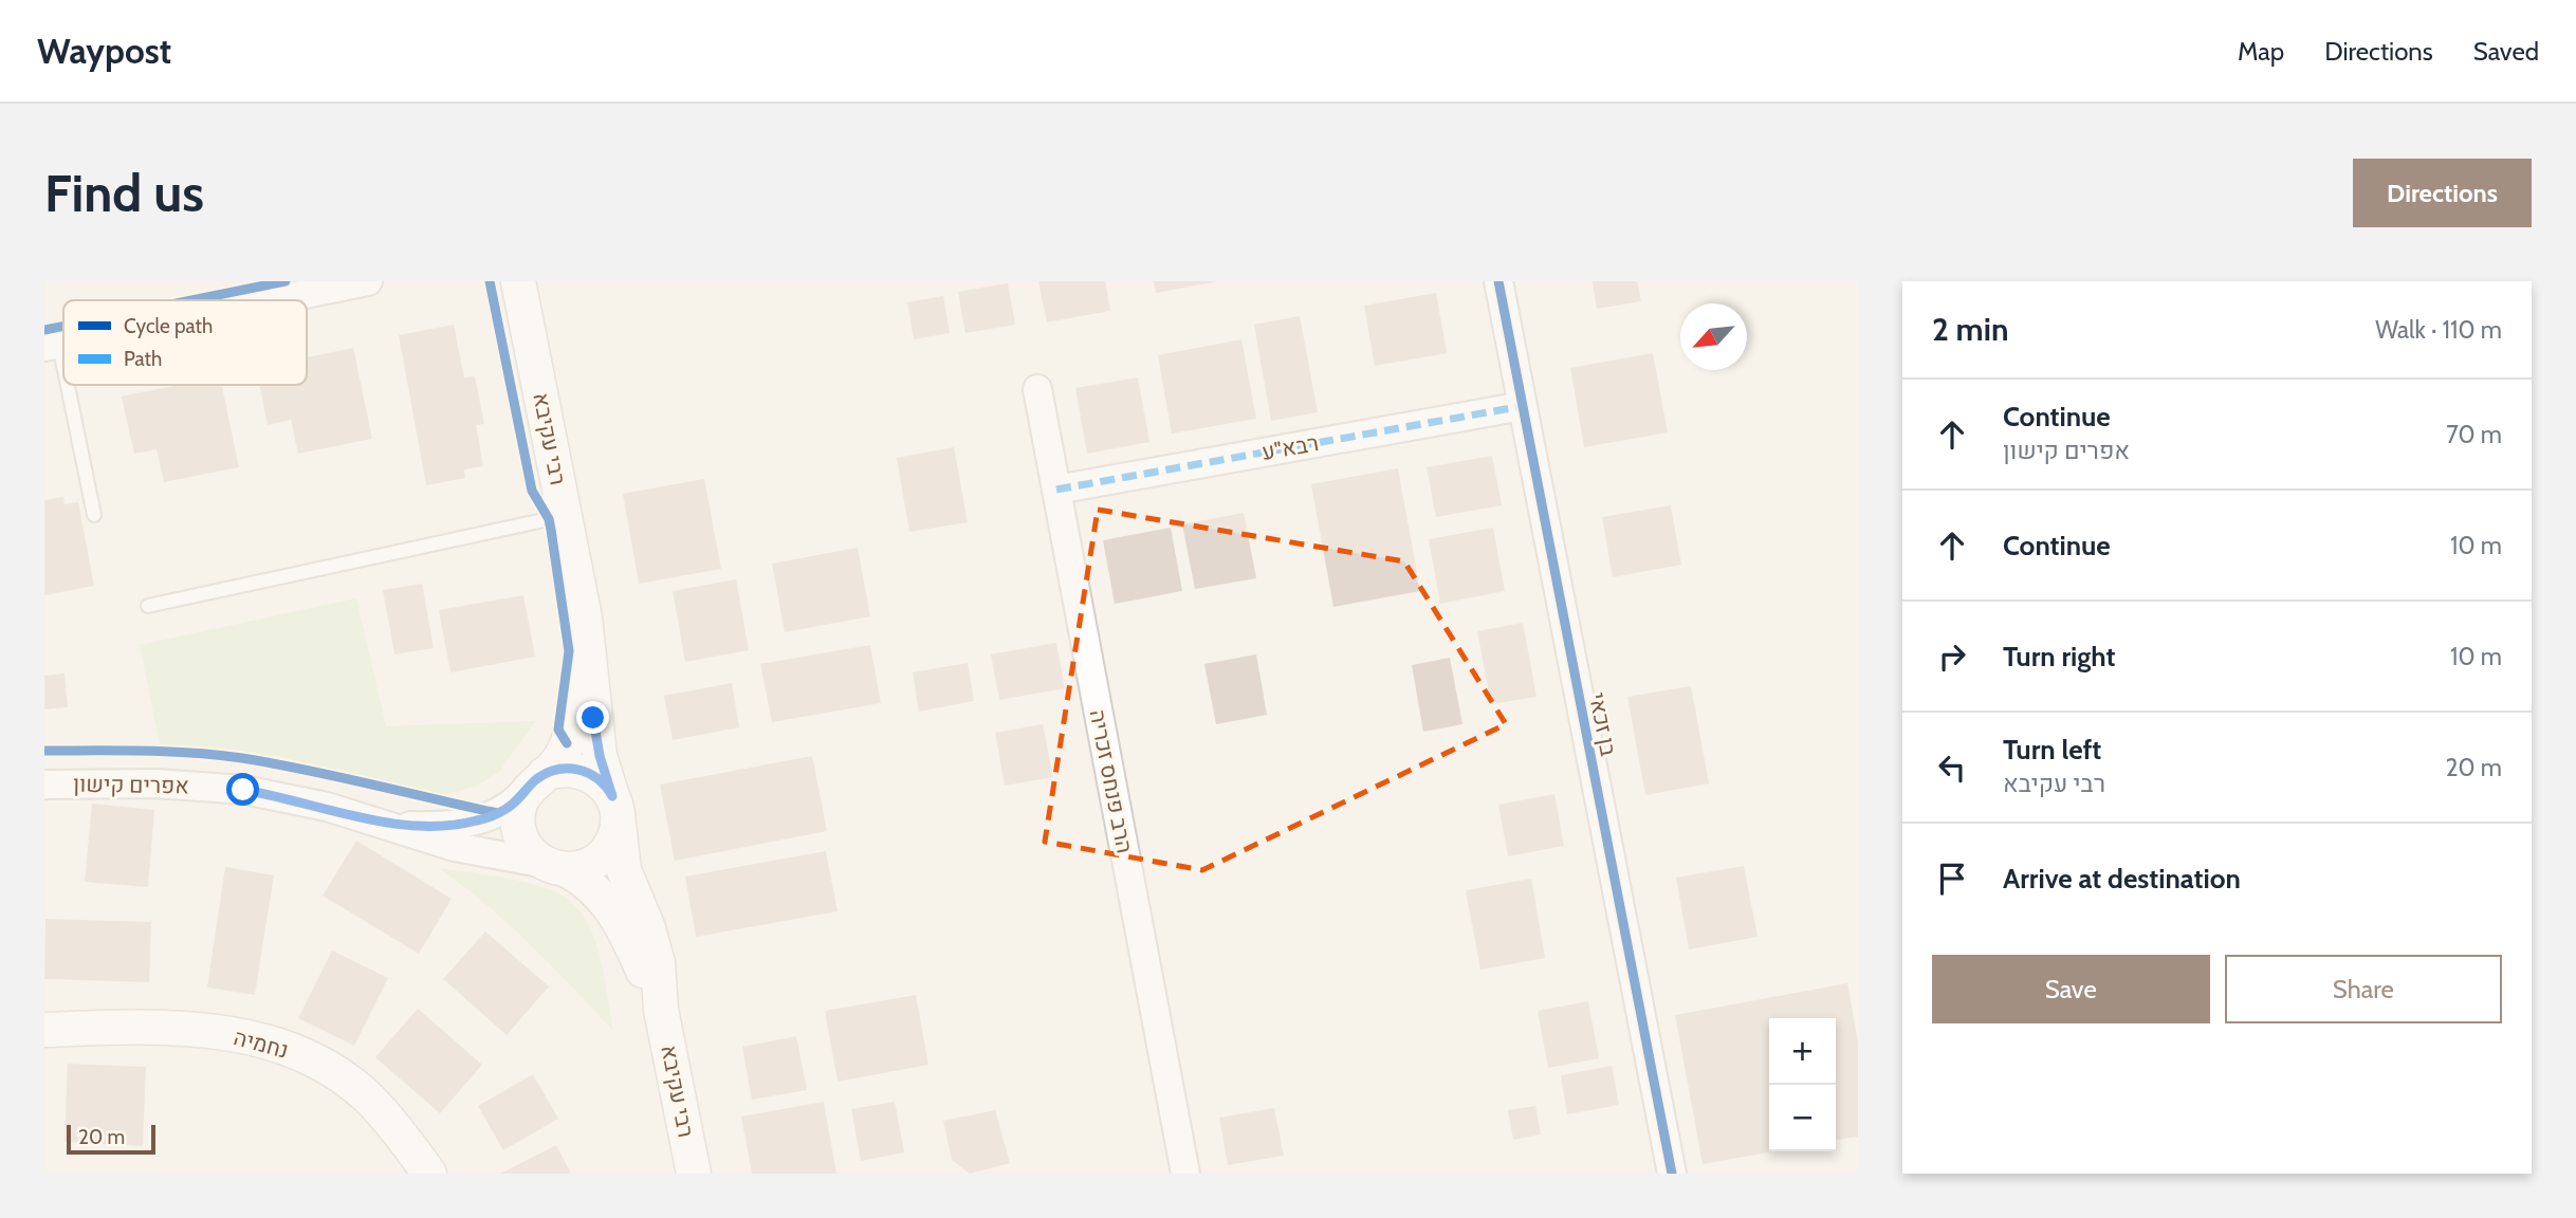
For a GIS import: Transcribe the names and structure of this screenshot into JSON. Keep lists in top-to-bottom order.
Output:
{
  "streets": {
    "street": [
      "רבי עקיבא",
      "רבא\"ע",
      "בן זכאי",
      "הרב פנחס זכריה",
      "אפרים קישון",
      "נחמיה"
    ]
  },
  "crossings": [
    ["רבי עקיבא", "אפרים קישון"],
    ["רבא\"ע", "בן זכאי"],
    ["רבא\"ע", "הרב פנחס זכריה"]
  ],
  "legend": ["Cycle path", "Path"],
  "scale_bar": "20 m",
  "north": "bottom left",
  "page": {
    "header": "Waypost",
    "nav": ["Map", "Directions", "Saved"],
    "buttons": [
      "Directions",
      ["Save", "Share"]
    ],
    "title": "Find us",
    "heading": ["2 min", "Walk · 110 m"],
    "list": [
      ["Continue", "אפרים קישון", "70 m"],
      ["Continue", "10 m"],
      ["Turn right", "10 m"],
      ["Turn left", "רבי עקיבא", "20 m"],
      "Arrive at destination"
    ],
    "map_buttons": ["+", "−"],
    "scale": "20 m"
  }
}
